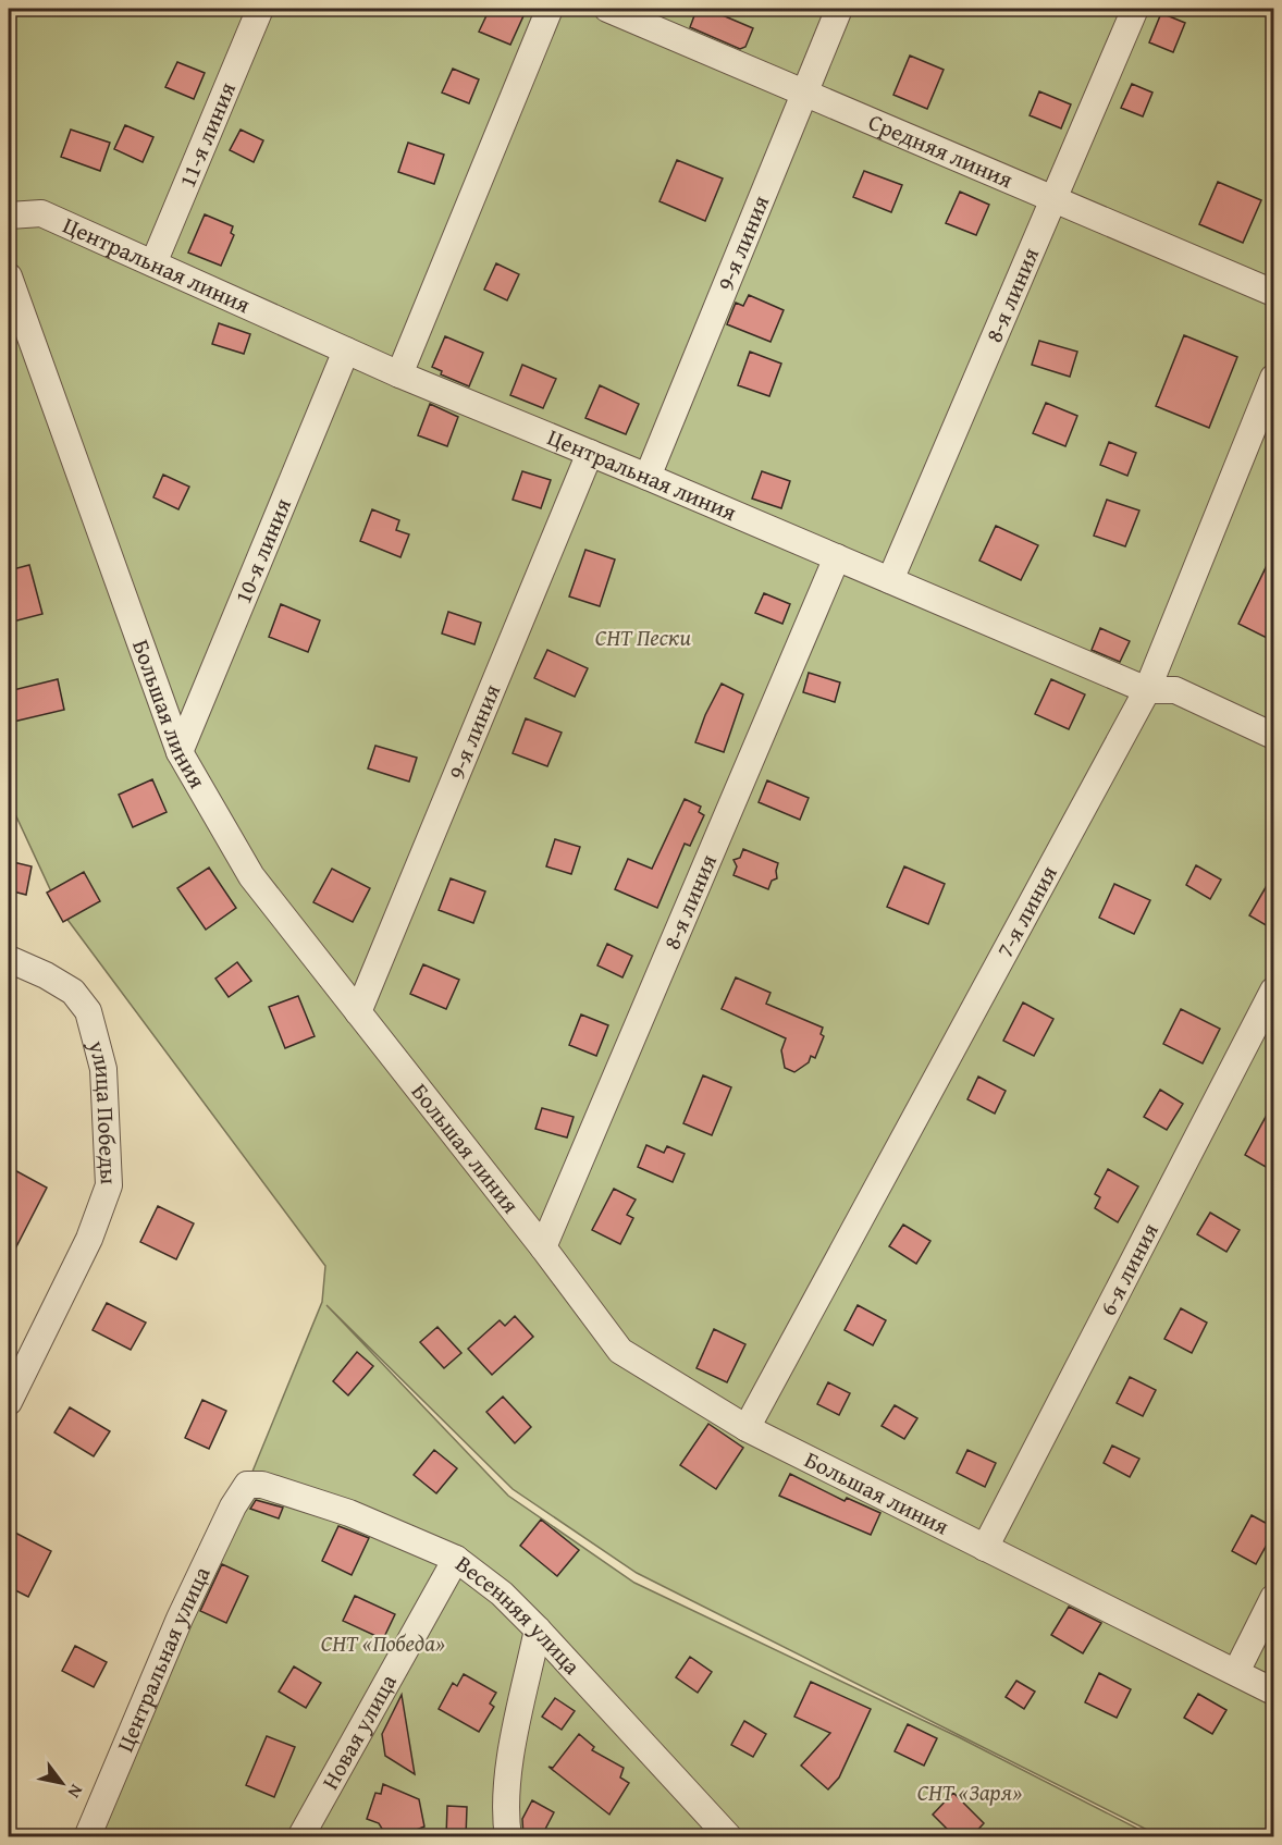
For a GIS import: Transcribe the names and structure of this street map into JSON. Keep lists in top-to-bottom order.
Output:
{
  "streets": {
    "street": [
      "11-я линия",
      "Средняя линия",
      "9-я линия",
      "Центральная линия",
      "8-я линия",
      "10-я линия",
      "Большая линия",
      "7-я линия",
      "улица Победы",
      "6-я линия",
      "Весенняя улица",
      "Центральная улица",
      "Новая улица"
    ]
  },
  "crossings": [
    ["11-я линия", "Центральная линия"],
    ["Средняя линия", "9-я линия"],
    ["Средняя линия", "8-я линия"],
    ["9-я линия", "Центральная линия"],
    ["9-я линия", "Большая линия"],
    ["Центральная линия", "8-я линия"],
    ["Центральная линия", "10-я линия"],
    ["Центральная линия", "7-я линия"],
    ["8-я линия", "Большая линия"],
    ["10-я линия", "Большая линия"],
    ["Большая линия", "7-я линия"],
    ["Большая линия", "6-я линия"],
    ["Весенняя улица", "Центральная улица"],
    ["Весенняя улица", "Новая улица"]
  ],
  "parks": ["СНТ Пески", "СНТ «Победа»", "СНТ «Заря»"],
  "north": "bottom right"
}
